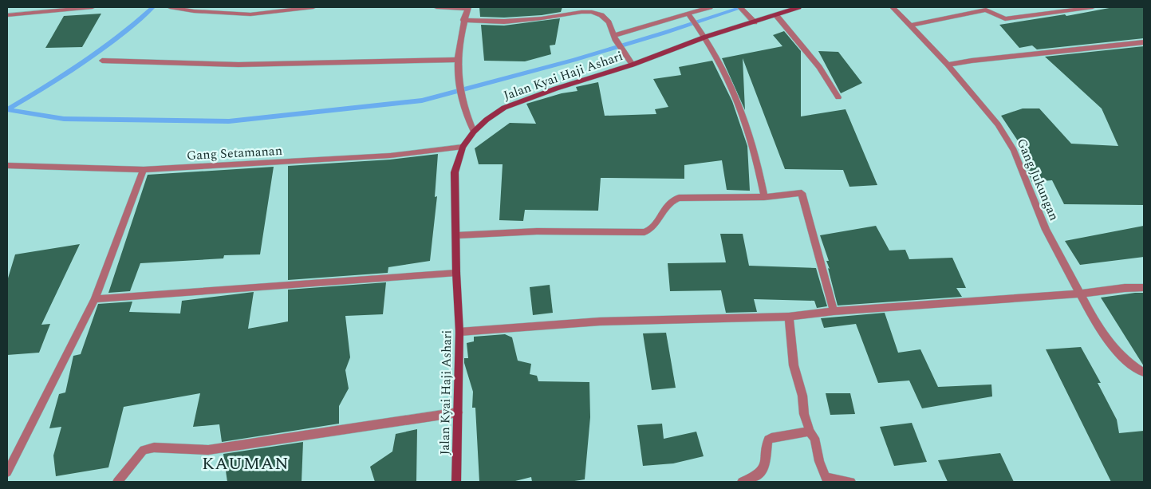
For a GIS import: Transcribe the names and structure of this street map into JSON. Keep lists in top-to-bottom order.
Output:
{
  "streets": {
    "main road": ["Jalan Kyai Haji Ashari"],
    "street": ["Gang Setamanan", "Gang Jukungan"]
  },
  "crossings": [
    ["Jalan Kyai Haji Ashari", "Gang Setamanan"]
  ],
  "districts": ["KAUMAN"]
}
